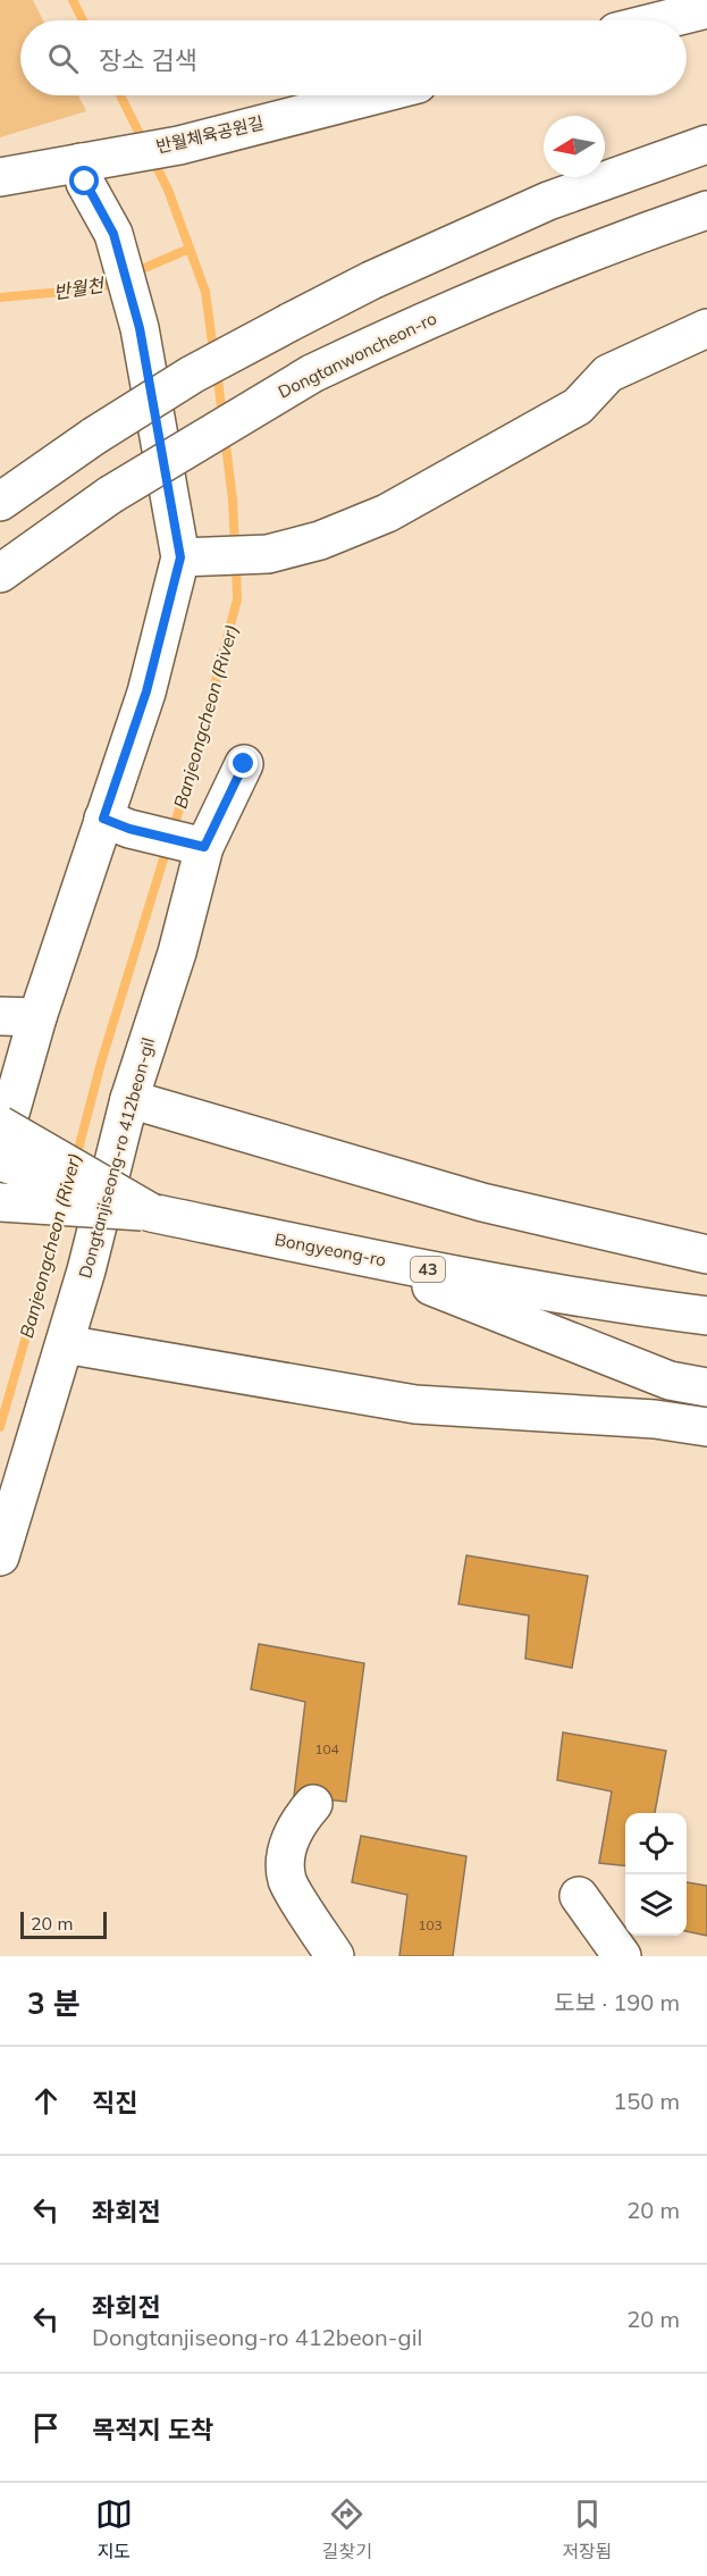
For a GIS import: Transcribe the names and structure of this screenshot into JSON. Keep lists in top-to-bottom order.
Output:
{
  "streets": {
    "main road": [
      "반월체육공원길",
      "Dongtanwoncheon-ro",
      "Dongtanjiseong-ro 412beon-gil",
      "Bongyeong-ro",
      "43"
    ]
  },
  "water": ["반월천", "Banjeongcheon (River)"],
  "house_numbers": ["104", "103"],
  "scale_bar": "20 m",
  "north": "left",
  "page": {
    "search": "장소 검색",
    "scale": "20 m",
    "heading": ["3 분", "도보 · 190 m"],
    "list": [
      ["직진", "150 m"],
      ["좌회전", "20 m"],
      ["좌회전", "Dongtanjiseong-ro 412beon-gil", "20 m"],
      "목적지 도착"
    ],
    "nav": ["지도", "길찾기", "저장됨"]
  }
}
